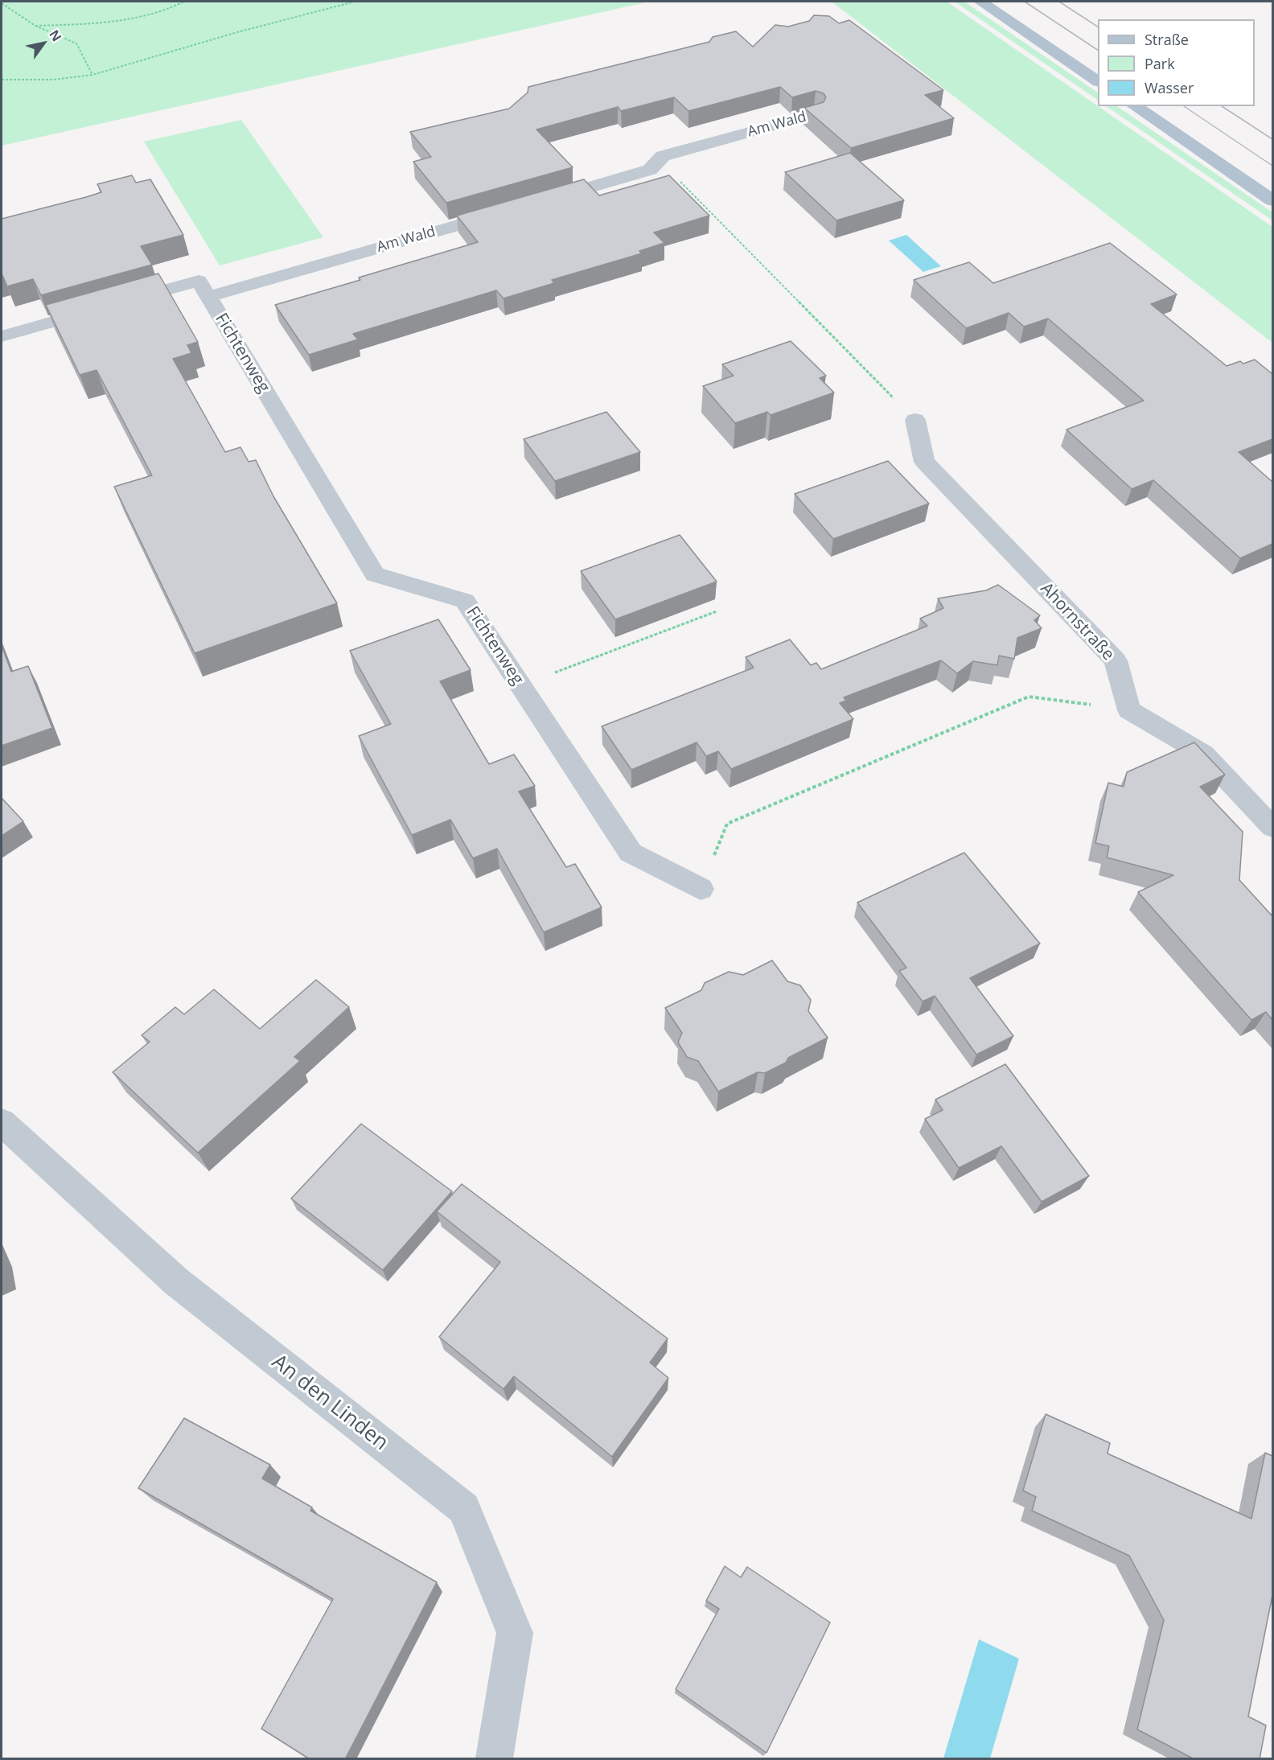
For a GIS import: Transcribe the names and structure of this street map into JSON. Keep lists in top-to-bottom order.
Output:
{
  "streets": {
    "street": [
      "Am Wald",
      "Fichtenweg",
      "Ahornstraße",
      "An den Linden"
    ]
  },
  "crossings": [
    ["Am Wald", "Fichtenweg"]
  ],
  "legend": ["Straße", "Park", "Wasser"],
  "north": "top right"
}
